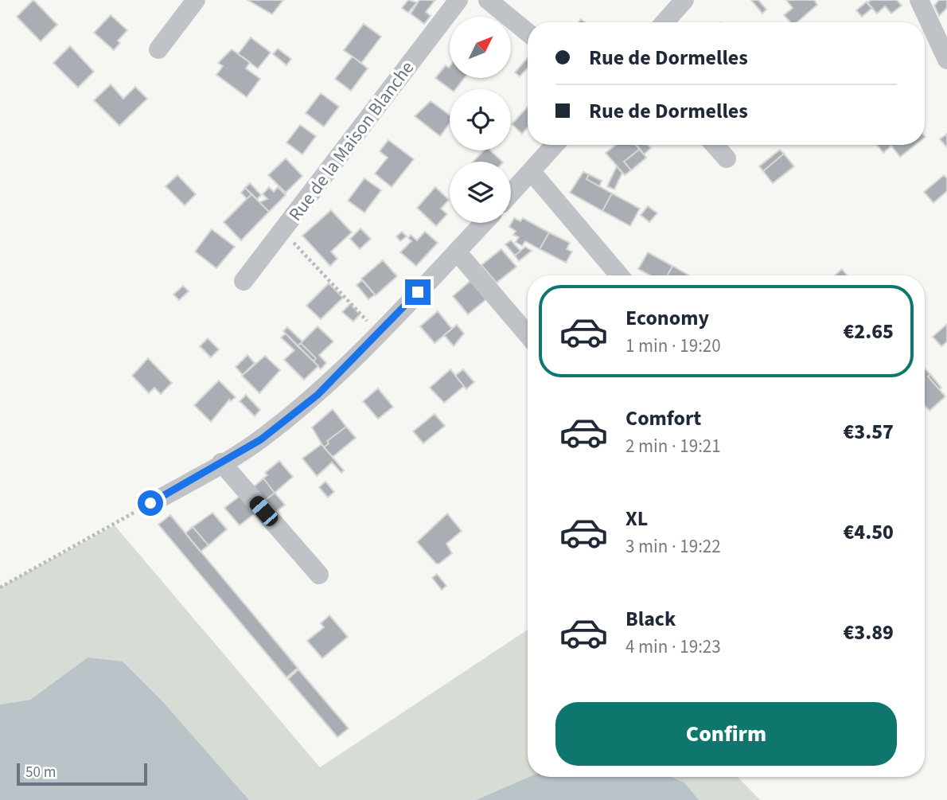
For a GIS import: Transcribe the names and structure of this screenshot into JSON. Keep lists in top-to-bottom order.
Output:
{
  "streets": {
    "street": ["Rue de la Maison Blanche"]
  },
  "scale_bar": "50 m",
  "north": "top right",
  "page": {
    "banner": ["Rue de Dormelles", "Rue de Dormelles"],
    "list": [
      {
        "name": "Economy",
        "note": "1 min · 19:20",
        "value": "€2.65"
      },
      {
        "name": "Comfort",
        "note": "2 min · 19:21",
        "value": "€3.57"
      },
      {
        "name": "XL",
        "note": "3 min · 19:22",
        "value": "€4.50"
      },
      {
        "name": "Black",
        "note": "4 min · 19:23",
        "value": "€3.89"
      }
    ],
    "buttons": "Confirm",
    "scale": "50 m"
  }
}
